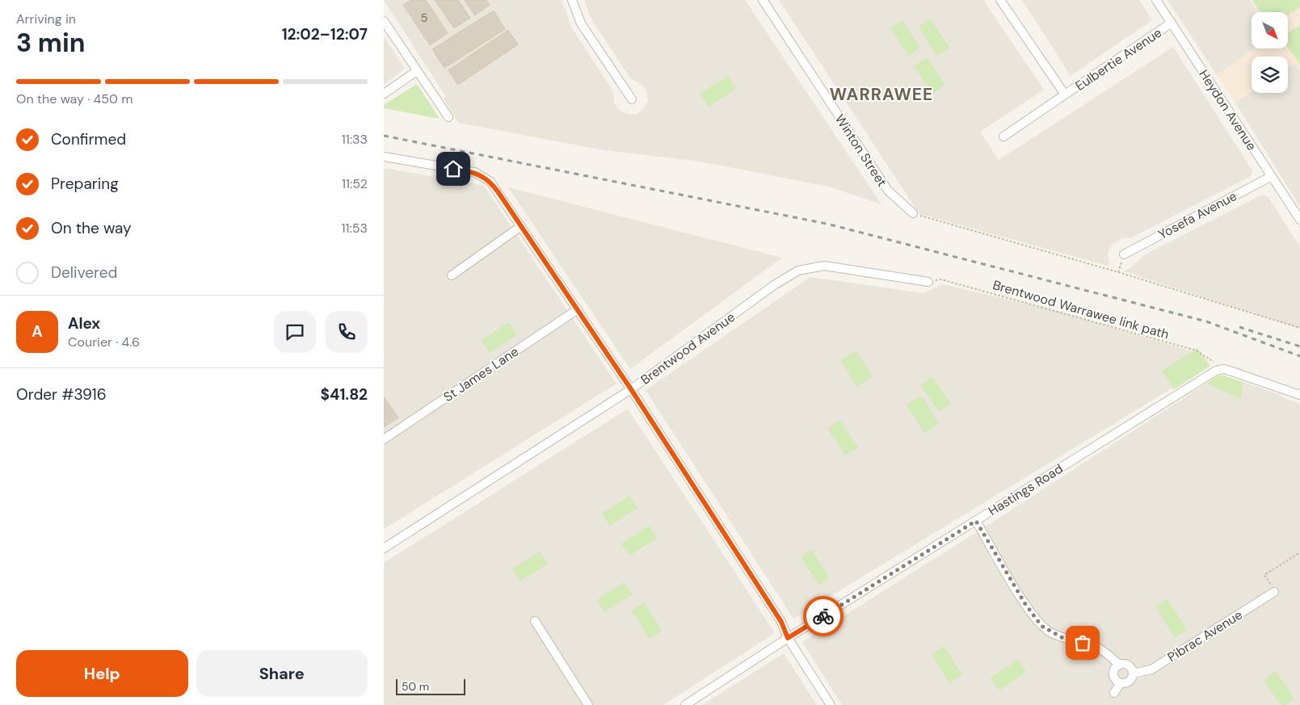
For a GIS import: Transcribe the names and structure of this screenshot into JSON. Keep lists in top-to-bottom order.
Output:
{
  "streets": {
    "street": [
      "Eulbertie Avenue",
      "Heydon Avenue",
      "Winton Street",
      "Yosefa Avenue",
      "Brentwood Avenue",
      "St James Lane",
      "Hastings Road",
      "Pibrac Avenue"
    ],
    "path": ["Brentwood Warrawee link path"]
  },
  "crossings": [
    ["Eulbertie Avenue", "Heydon Avenue"],
    ["Heydon Avenue", "Yosefa Avenue"],
    ["Brentwood Warrawee link path", "Brentwood Avenue"],
    ["Brentwood Warrawee link path", "Hastings Road"]
  ],
  "districts": ["WARRAWEE"],
  "house_numbers": ["5"],
  "scale_bar": "50 m",
  "north": "bottom right",
  "page": {
    "heading": ["3 min", "Arriving in", "12:02–12:07"],
    "panel": [
      "Alex",
      "Courier · 4.6",
      "Order #3916",
      "$41.82"
    ],
    "bar": "On the way · 450 m",
    "list": [
      ["Confirmed", "11:33"],
      ["Preparing", "11:52"],
      ["On the way", "11:53"],
      "Delivered"
    ],
    "round": "A",
    "buttons": ["Help", "Share"],
    "scale": "50 m"
  }
}
